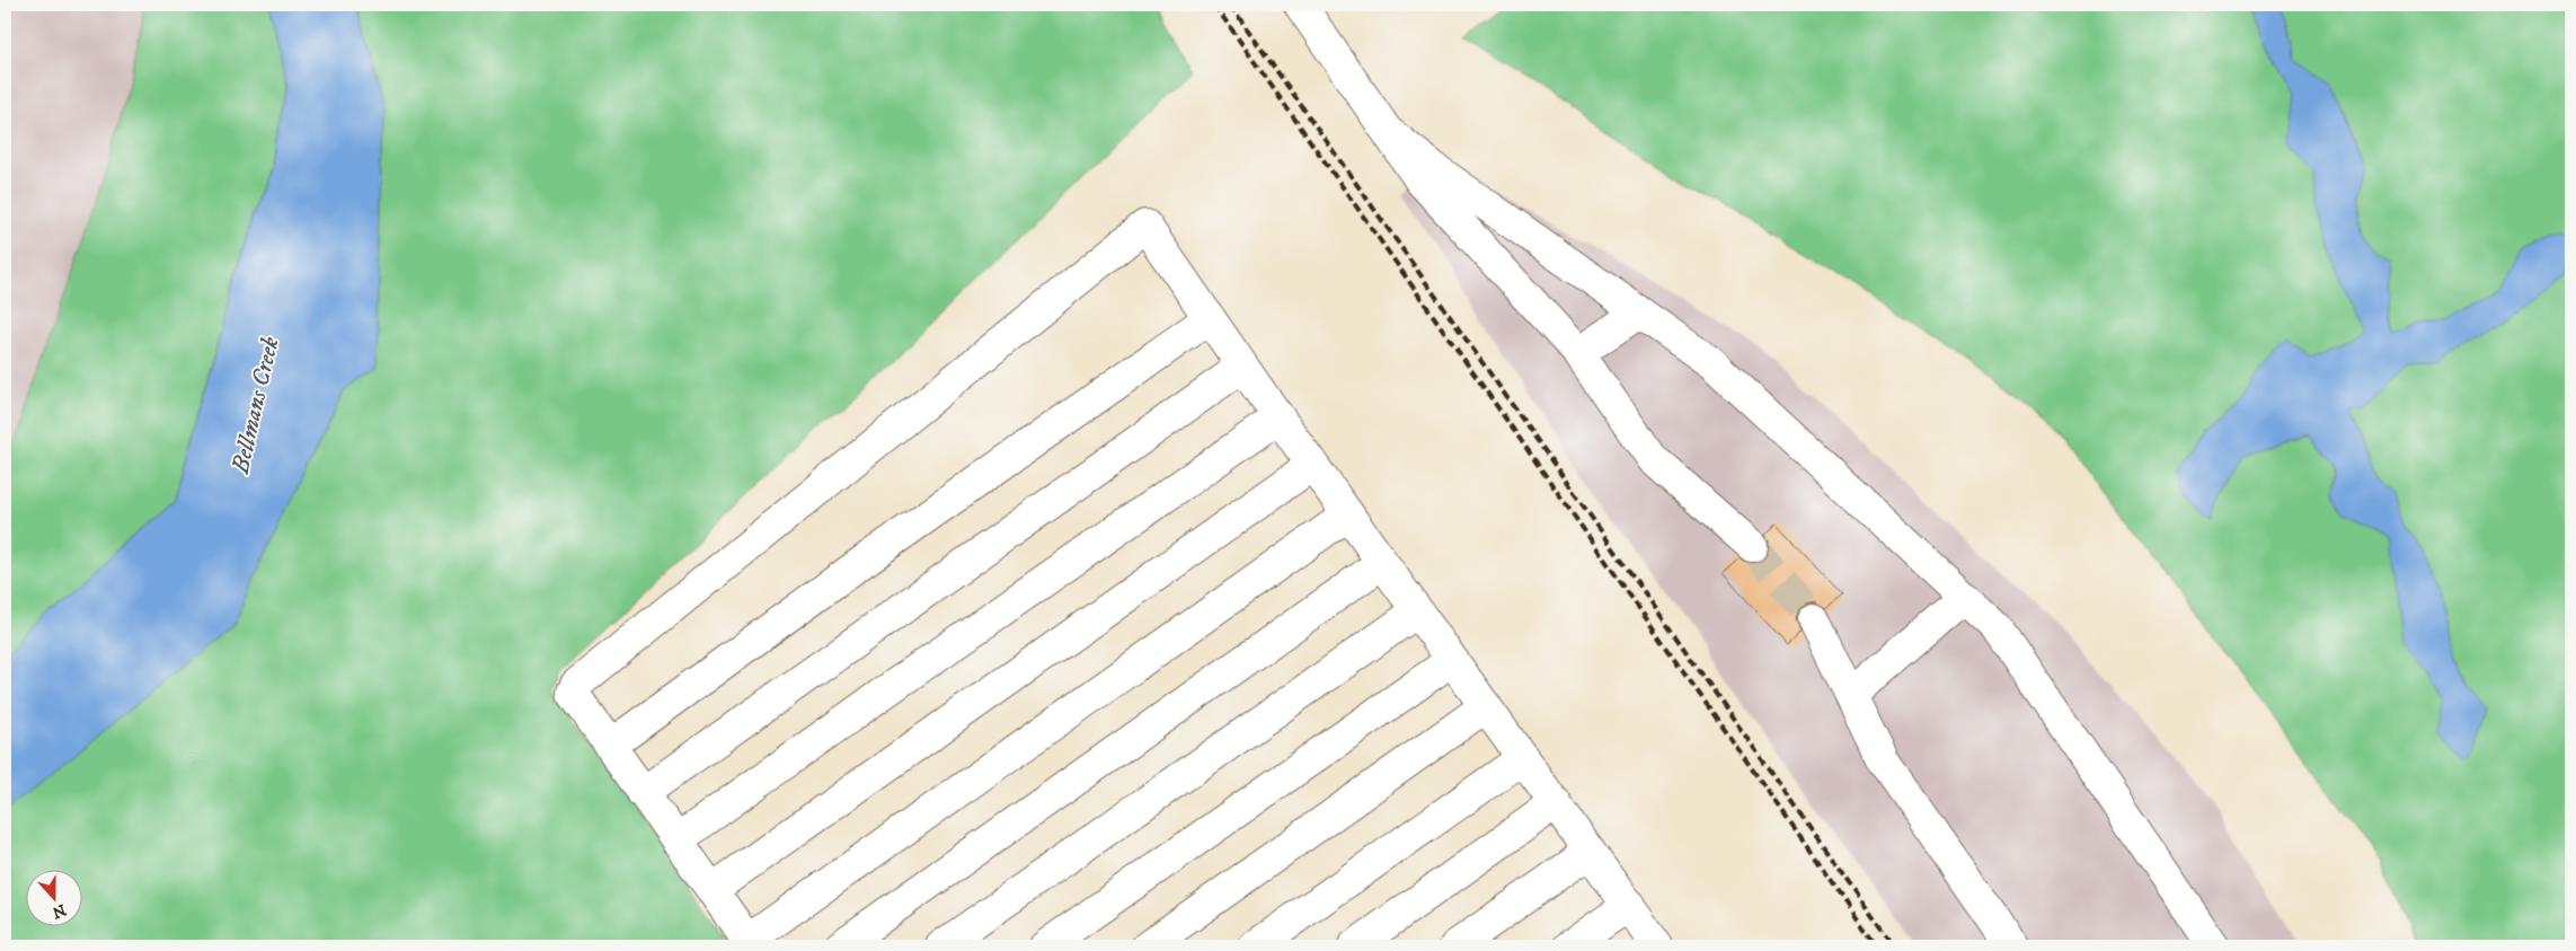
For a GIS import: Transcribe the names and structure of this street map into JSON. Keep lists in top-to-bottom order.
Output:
{
  "water": ["Bellmans Creek"],
  "north": "bottom"
}
